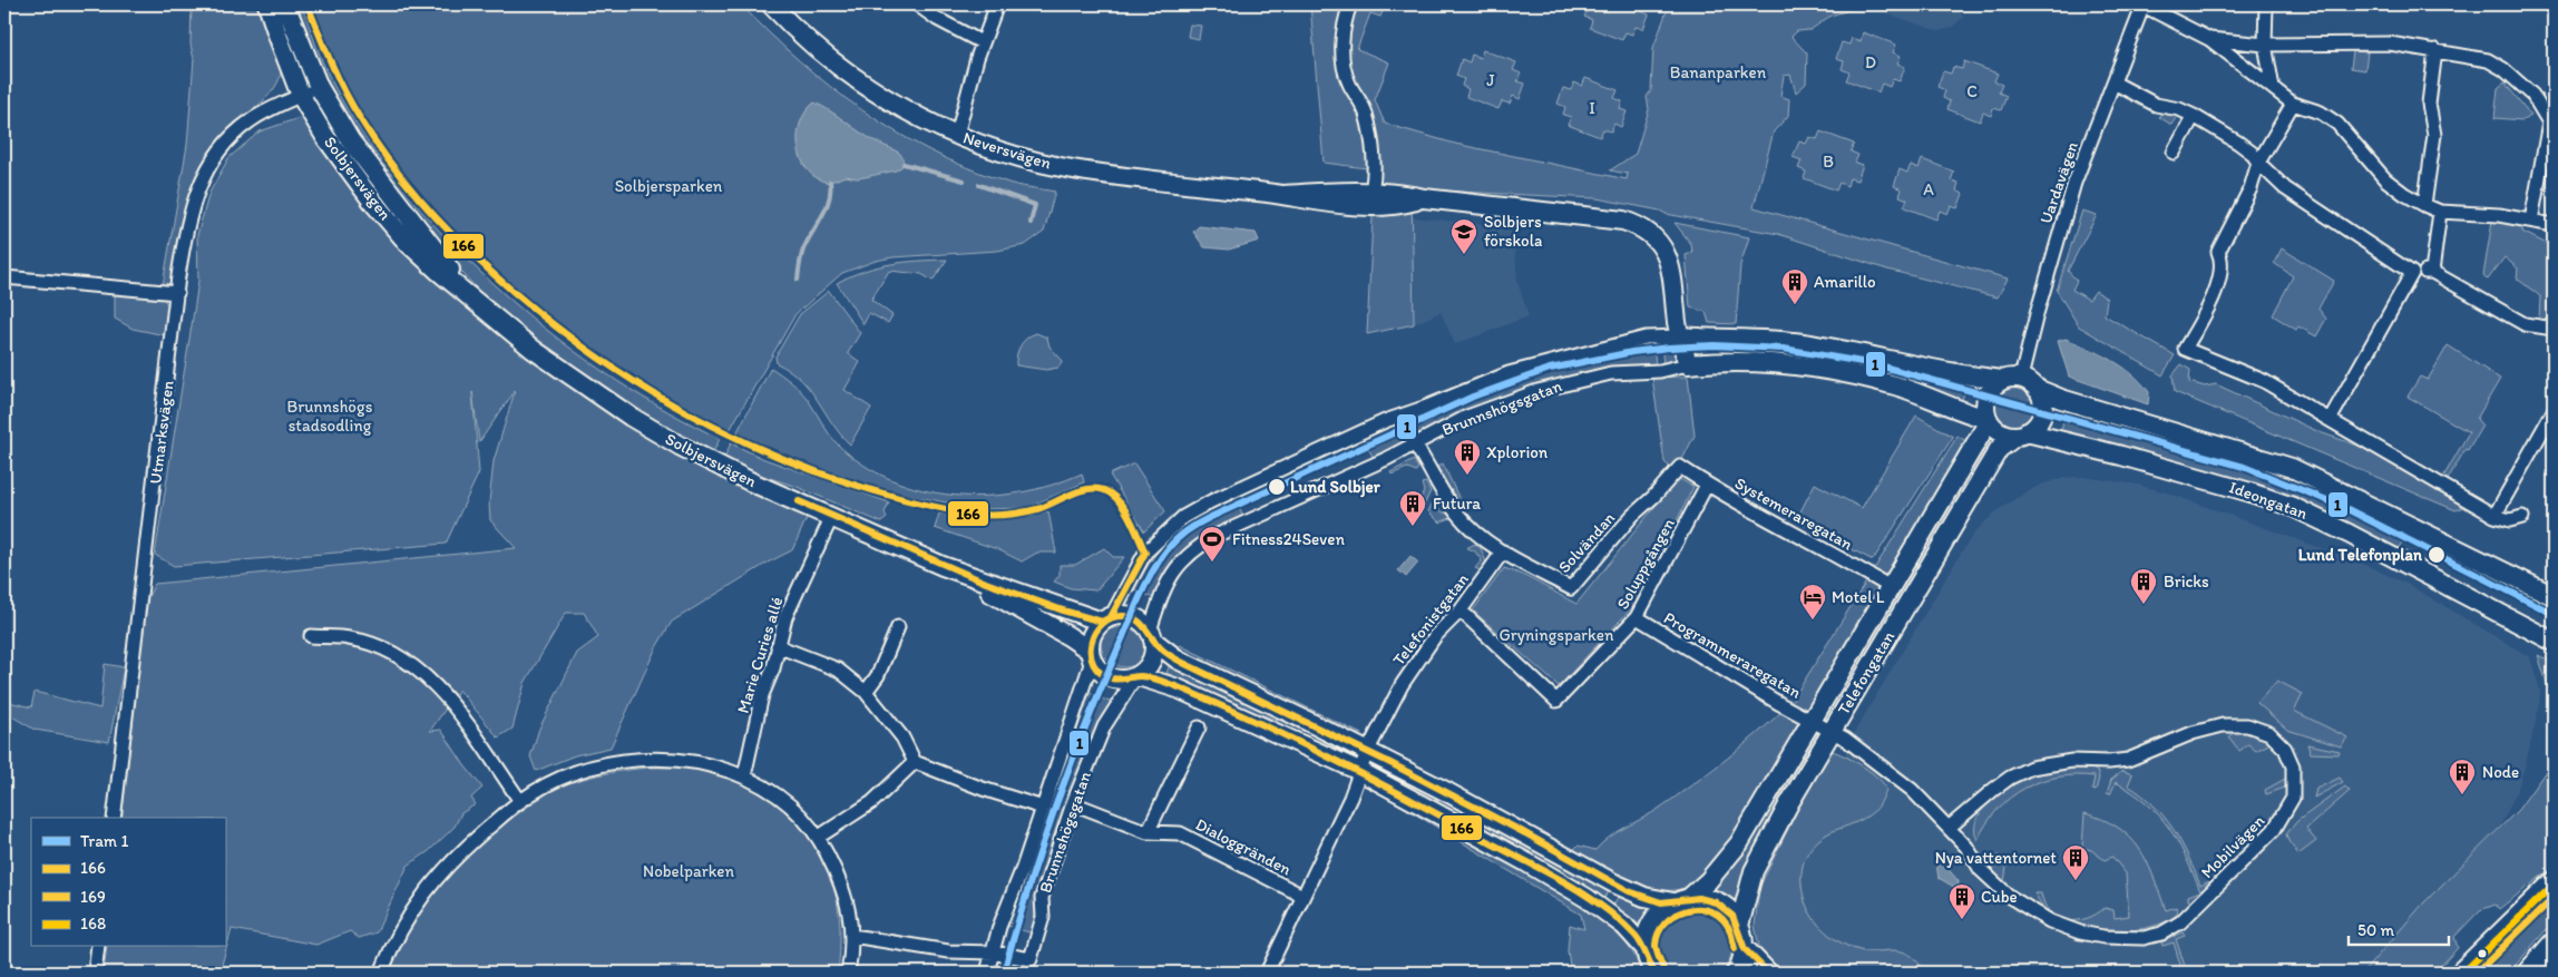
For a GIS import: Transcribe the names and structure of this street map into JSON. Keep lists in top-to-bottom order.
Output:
{
  "streets": {
    "street": [
      "Neversvägen",
      "Solbjersvägen",
      "Uardavägen",
      "Brunnshögsgatan",
      "Utmarksvägen",
      "Ideongatan",
      "Systemeraregatan",
      "Solvändan",
      "Soluppgången",
      "Telefonistgatan",
      "Marie Curies allé",
      "Programmeraregatan",
      "Telefongatan",
      "Dialoggränden",
      "Mobilvägen"
    ]
  },
  "crossings": [
    ["Neversvägen", "Brunnshögsgatan"],
    ["Solbjersvägen", "Brunnshögsgatan"],
    ["Solbjersvägen", "Utmarksvägen"],
    ["Solbjersvägen", "Telefonistgatan"],
    ["Solbjersvägen", "Marie Curies allé"],
    ["Solbjersvägen", "Telefongatan"],
    ["Uardavägen", "Brunnshögsgatan"],
    ["Uardavägen", "Ideongatan"],
    ["Uardavägen", "Telefongatan"],
    ["Brunnshögsgatan", "Ideongatan"],
    ["Brunnshögsgatan", "Telefongatan"],
    ["Brunnshögsgatan", "Dialoggränden"],
    ["Ideongatan", "Telefongatan"],
    ["Systemeraregatan", "Solvändan"],
    ["Systemeraregatan", "Soluppgången"],
    ["Systemeraregatan", "Telefongatan"],
    ["Solvändan", "Telefonistgatan"],
    ["Soluppgången", "Telefonistgatan"],
    ["Soluppgången", "Programmeraregatan"],
    ["Telefonistgatan", "Dialoggränden"],
    ["Programmeraregatan", "Telefongatan"],
    ["Programmeraregatan", "Mobilvägen"],
    ["Telefongatan", "Mobilvägen"]
  ],
  "parks": [
    "D",
    "Bananparken",
    "J",
    "C",
    "I",
    "B",
    "Solbjersparken",
    "A",
    "Brunnshögs stadsodling",
    "Gryningsparken",
    "Nobelparken"
  ],
  "places": {
    "school or university": ["Solbjers förskola"],
    "building": [
      "Amarillo",
      "Xplorion",
      "Futura",
      "Bricks",
      "Node",
      "Nya vattentornet",
      "Cube"
    ],
    "other": ["Lund Solbjer", "Lund Telefonplan"],
    "sports": ["Fitness24Seven"],
    "hotel": ["Motel L"]
  },
  "lines": [
    "transit line 166",
    "tram line 1",
    "transit line 168",
    "transit line 169"
  ],
  "legend": [
    "Tram 1",
    "166",
    "169",
    "168"
  ],
  "scale_bar": "50 m"
}
